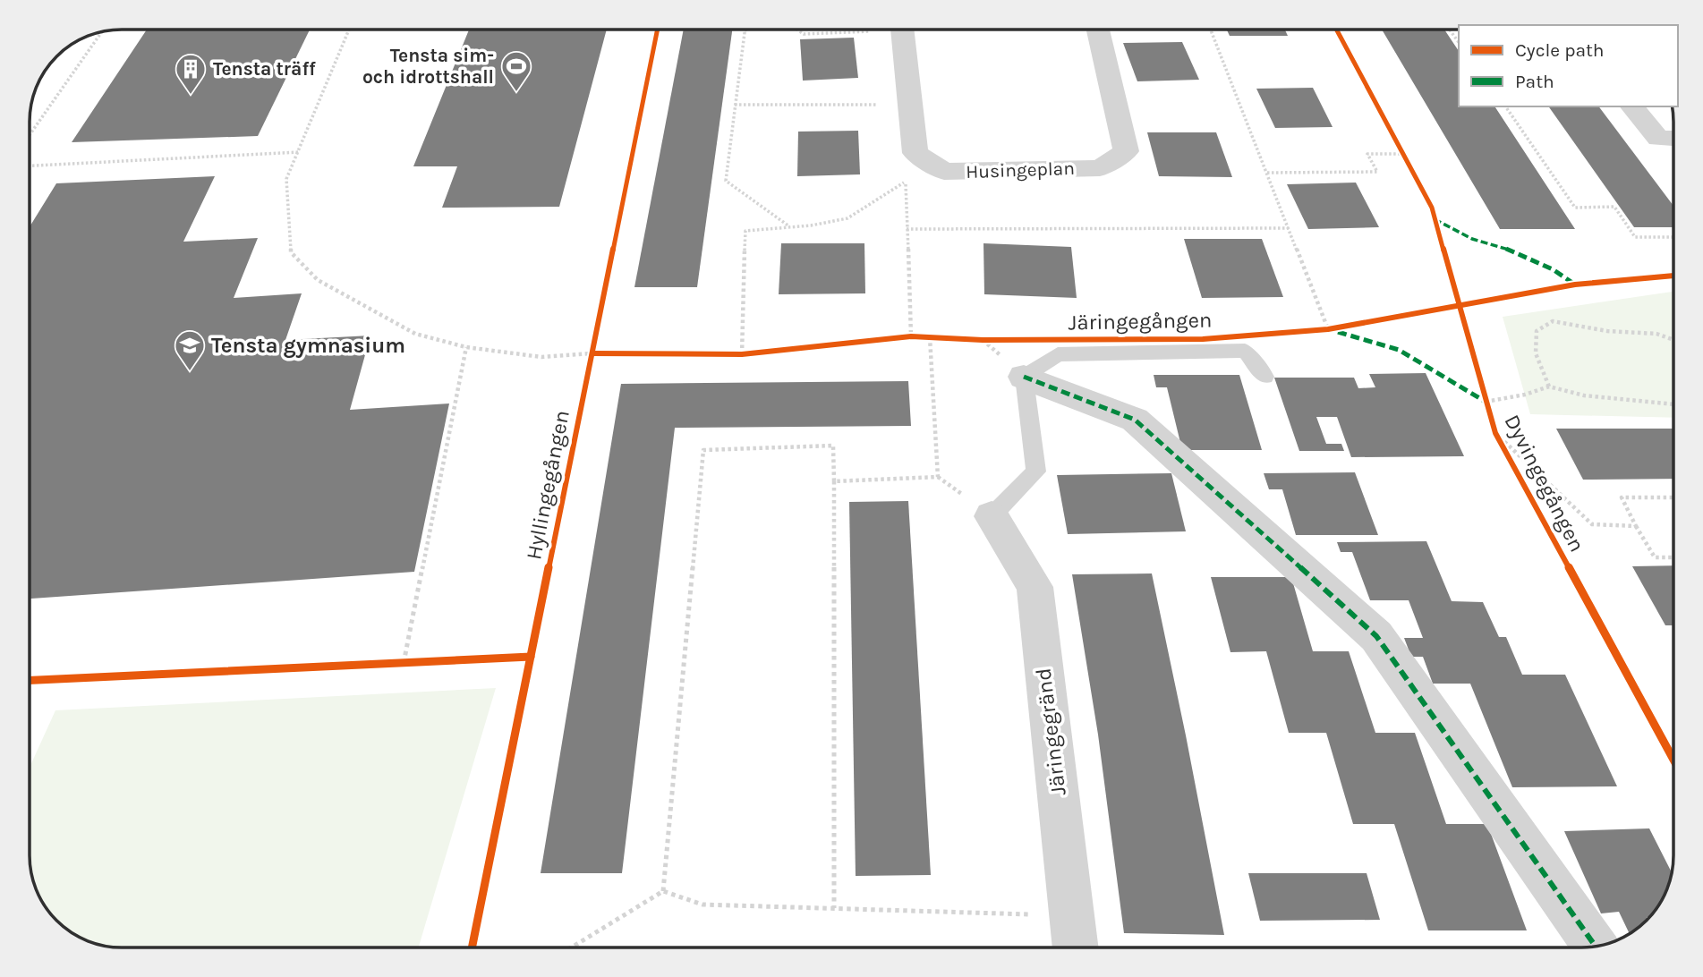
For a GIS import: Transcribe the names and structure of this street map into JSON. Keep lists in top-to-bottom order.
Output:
{
  "streets": {
    "street": ["Husingeplan", "Järingegränd"],
    "cycle path": ["Järingegången", "Dyvingegången", "Hyllingegången"]
  },
  "places": {
    "sports": ["Tensta sim- och idrottshall"],
    "building": ["Tensta träff"],
    "school or university": ["Tensta gymnasium"]
  },
  "legend": ["Cycle path", "Path"]
}
